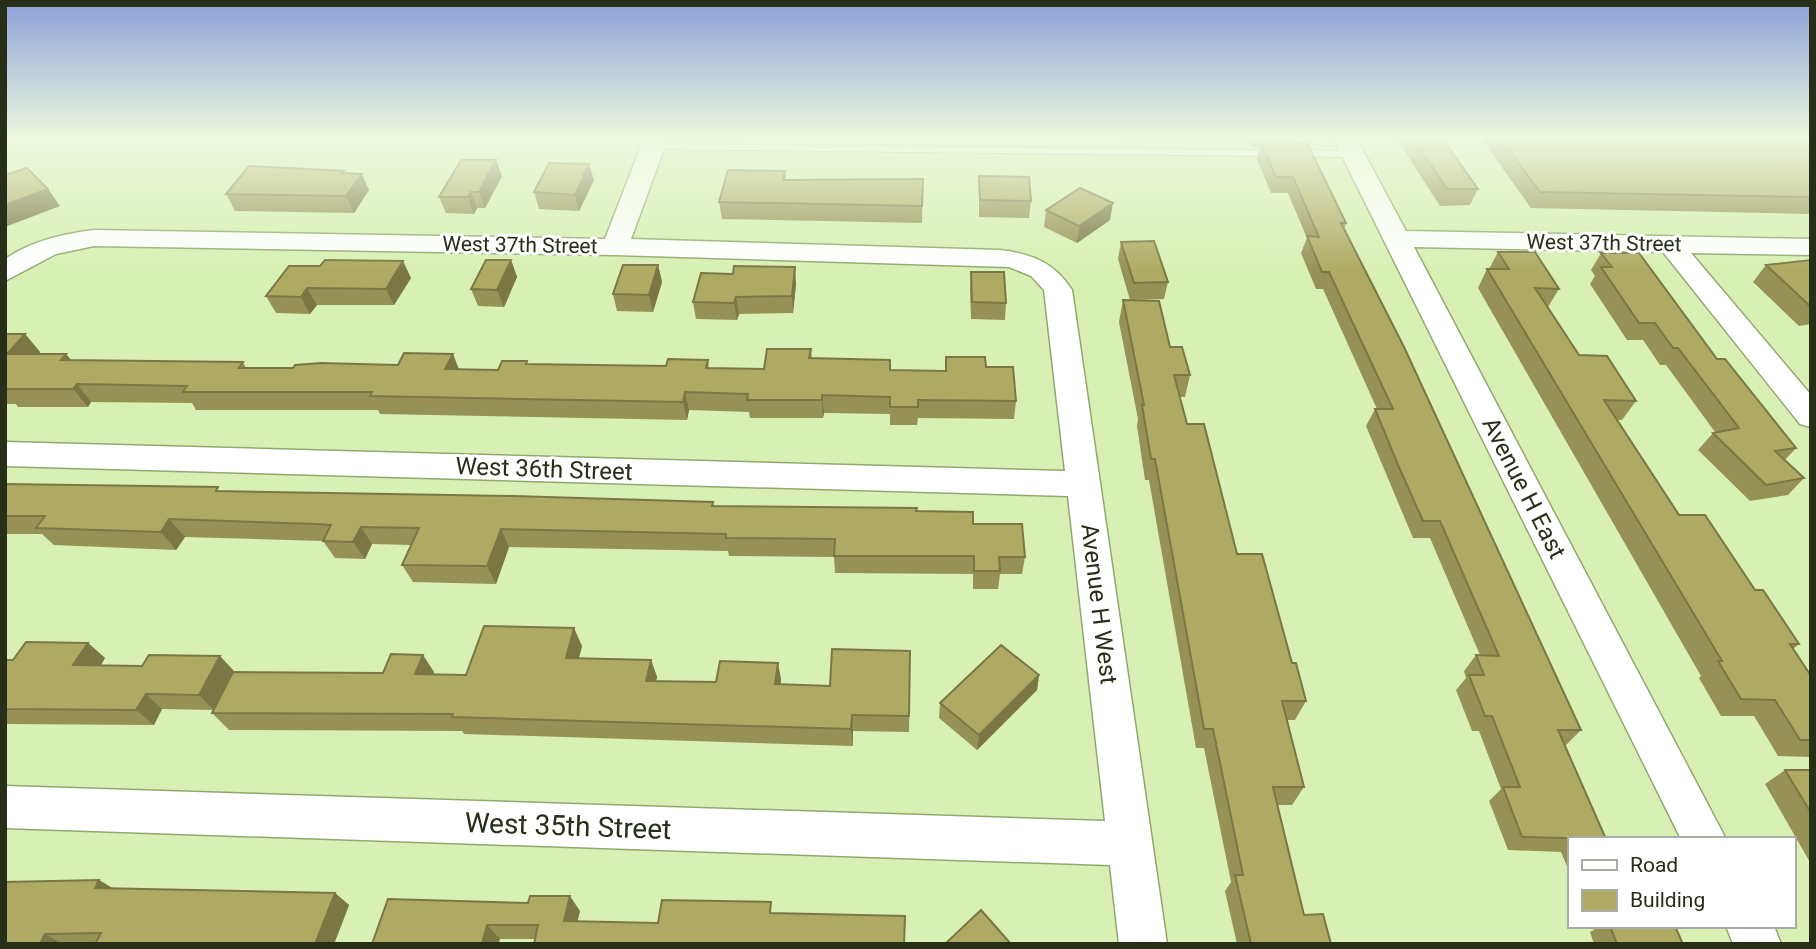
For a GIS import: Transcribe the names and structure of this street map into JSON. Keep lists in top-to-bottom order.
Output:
{
  "streets": {
    "street": [
      "West 37th Street",
      "West 36th Street",
      "Avenue H East",
      "Avenue H West",
      "West 35th Street"
    ]
  },
  "crossings": [
    ["West 37th Street", "Avenue H East"],
    ["West 37th Street", "Avenue H West"],
    ["West 36th Street", "Avenue H West"],
    ["Avenue H West", "West 35th Street"]
  ],
  "legend": ["Road", "Building"]
}
